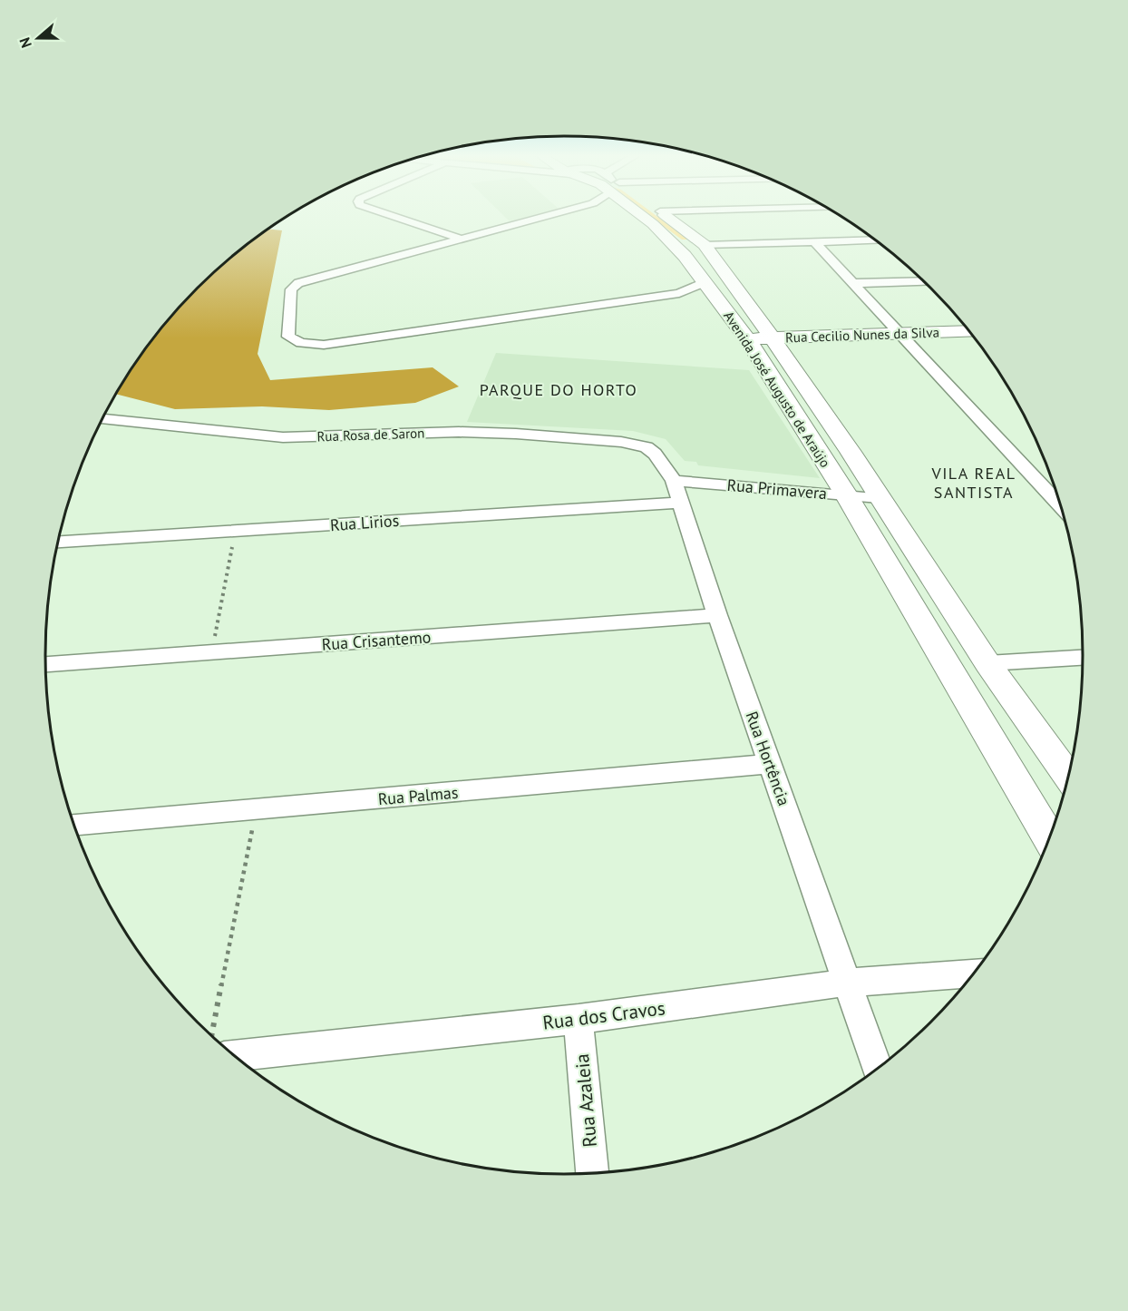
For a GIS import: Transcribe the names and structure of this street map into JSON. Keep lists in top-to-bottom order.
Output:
{
  "streets": {
    "street": [
      "Rua Cecilio Nunes da Silva",
      "Avenida José Augusto de Araújo",
      "Rua Rosa de Saron",
      "Rua Primavera",
      "Rua Lirios",
      "Rua Crisantemo",
      "Rua Hortência",
      "Rua Palmas",
      "Rua dos Cravos",
      "Rua Azaleia"
    ]
  },
  "crossings": [
    ["Rua Cecilio Nunes da Silva", "Avenida José Augusto de Araújo"],
    ["Avenida José Augusto de Araújo", "Rua Primavera"],
    ["Rua Rosa de Saron", "Rua Hortência"],
    ["Rua Primavera", "Rua Lirios"],
    ["Rua Primavera", "Rua Hortência"],
    ["Rua Lirios", "Rua Hortência"],
    ["Rua Crisantemo", "Rua Hortência"],
    ["Rua Hortência", "Rua Palmas"],
    ["Rua Hortência", "Rua dos Cravos"],
    ["Rua dos Cravos", "Rua Azaleia"]
  ],
  "districts": ["PARQUE DO HORTO", "VILA REAL SANTISTA"],
  "north": "left"
}
